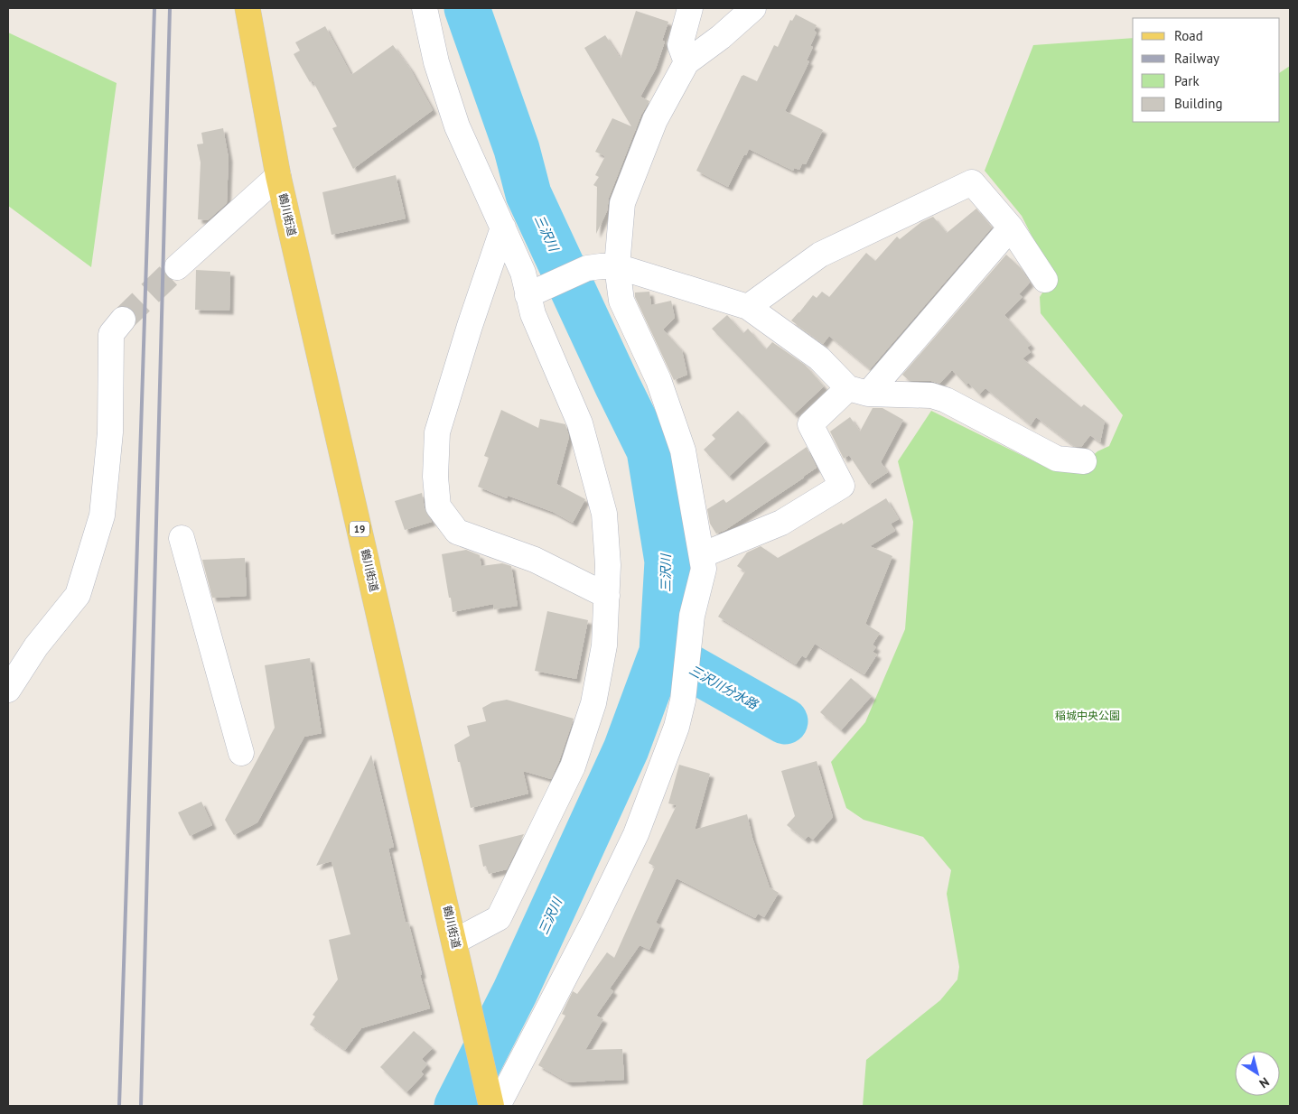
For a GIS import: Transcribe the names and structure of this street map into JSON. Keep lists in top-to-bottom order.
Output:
{
  "streets": {
    "main road": ["鶴川街道", "19"]
  },
  "water": ["三沢川", "三沢川分水路"],
  "parks": ["稲城中央公園"],
  "legend": [
    "Road",
    "Railway",
    "Park",
    "Building"
  ],
  "north": "bottom right"
}
